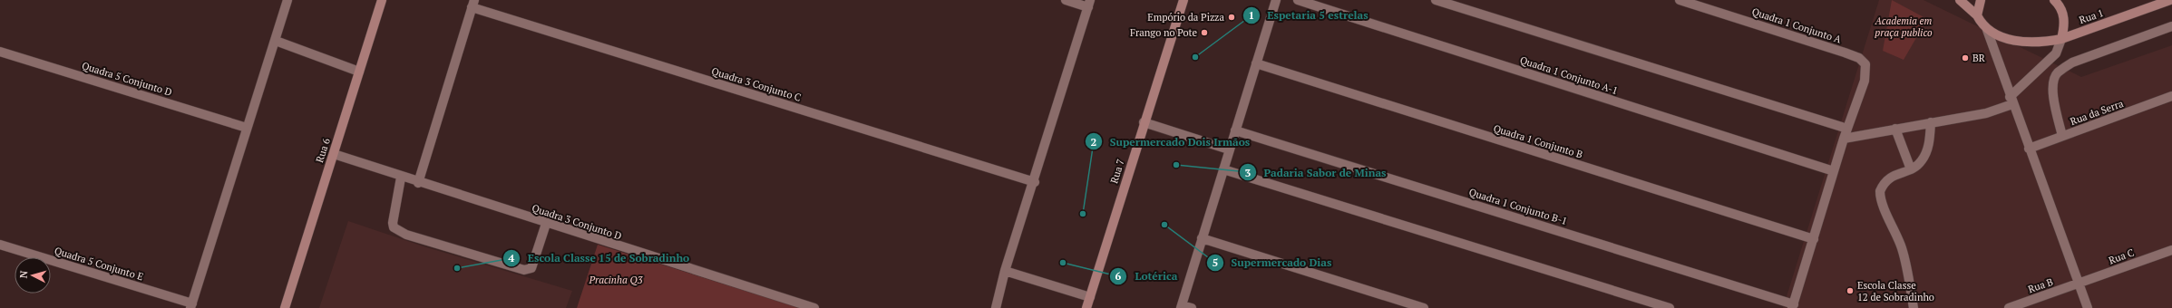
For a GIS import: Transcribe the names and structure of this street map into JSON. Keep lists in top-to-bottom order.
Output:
{
  "streets": {
    "main road": ["Rua 1", "Rua 6", "Rua 7"],
    "street": [
      "Quadra 1 Conjunto A",
      "Quadra 1 Conjunto A-1",
      "Quadra 5 Conjunto D",
      "Quadra 3 Conjunto C",
      "Rua da Serra",
      "Quadra 1 Conjunto B",
      "Quadra 1 Conjunto B-1",
      "Quadra 3 Conjunto D",
      "Rua C",
      "Quadra 5 Conjunto E",
      "Rua B"
    ]
  },
  "crossings": [
    ["Quadra 1 Conjunto A", "Quadra 1 Conjunto A-1"],
    ["Quadra 1 Conjunto A", "Quadra 1 Conjunto B"],
    ["Quadra 1 Conjunto A", "Quadra 1 Conjunto B-1"],
    ["Rua 6", "Quadra 3 Conjunto D"],
    ["Rua C", "Rua B"]
  ],
  "parks": ["Academia em praça publico", "Pracinha Q3"],
  "places": [
    "Empório da Pizza",
    "Frango no Pote",
    "Espetaria 5 estrelas",
    "BR",
    "Padaria Sabor de Minas",
    "Supermercado Dois Irmãos",
    "Supermercado Dias",
    "Lotérica",
    "Escola Classe 15 de Sobradinho",
    "Escola Classe 12 de Sobradinho"
  ],
  "north": "left"
}
